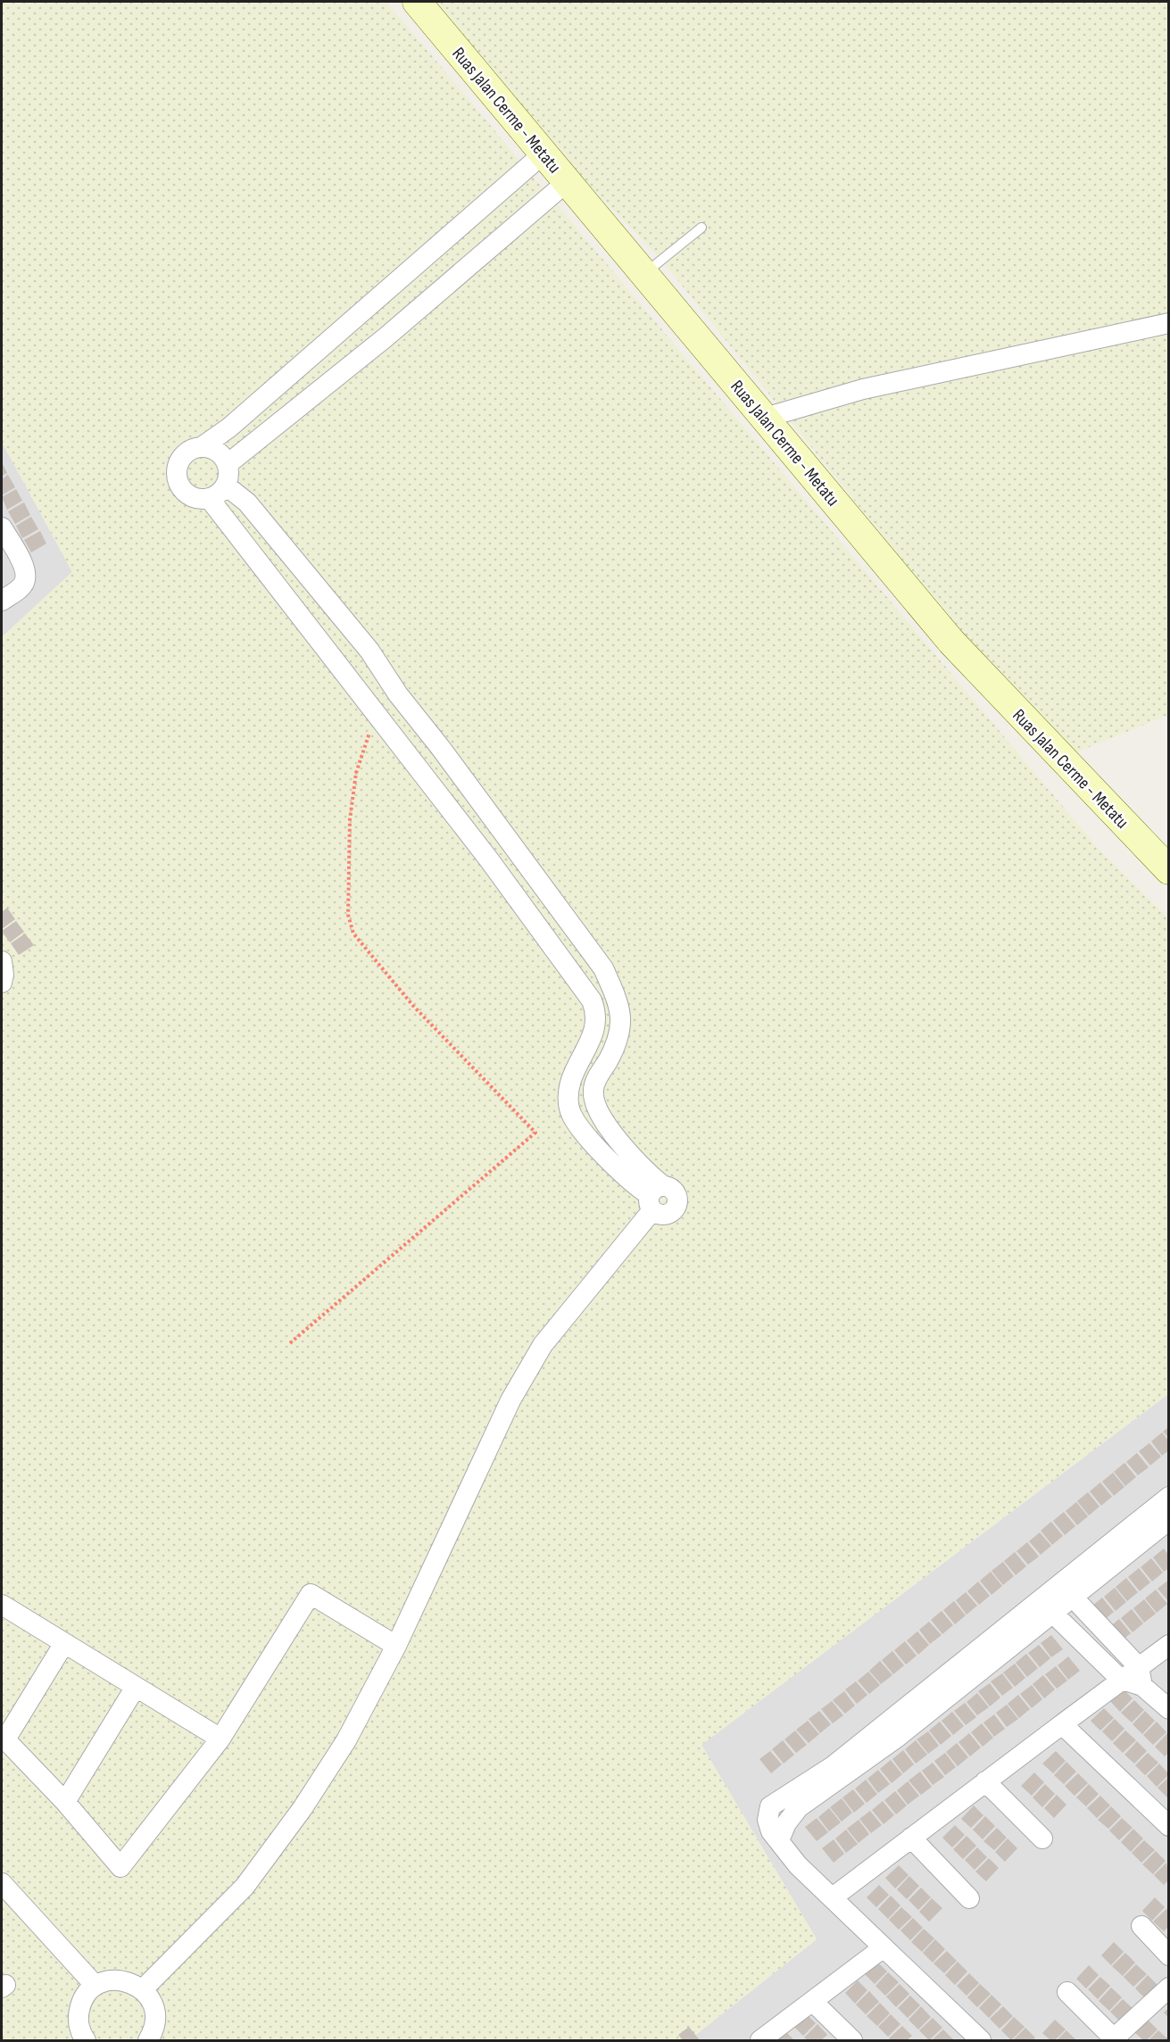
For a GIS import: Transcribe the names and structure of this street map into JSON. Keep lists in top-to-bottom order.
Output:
{
  "streets": {
    "main road": ["Ruas Jalan Cerme - Metatu"]
  }
}
